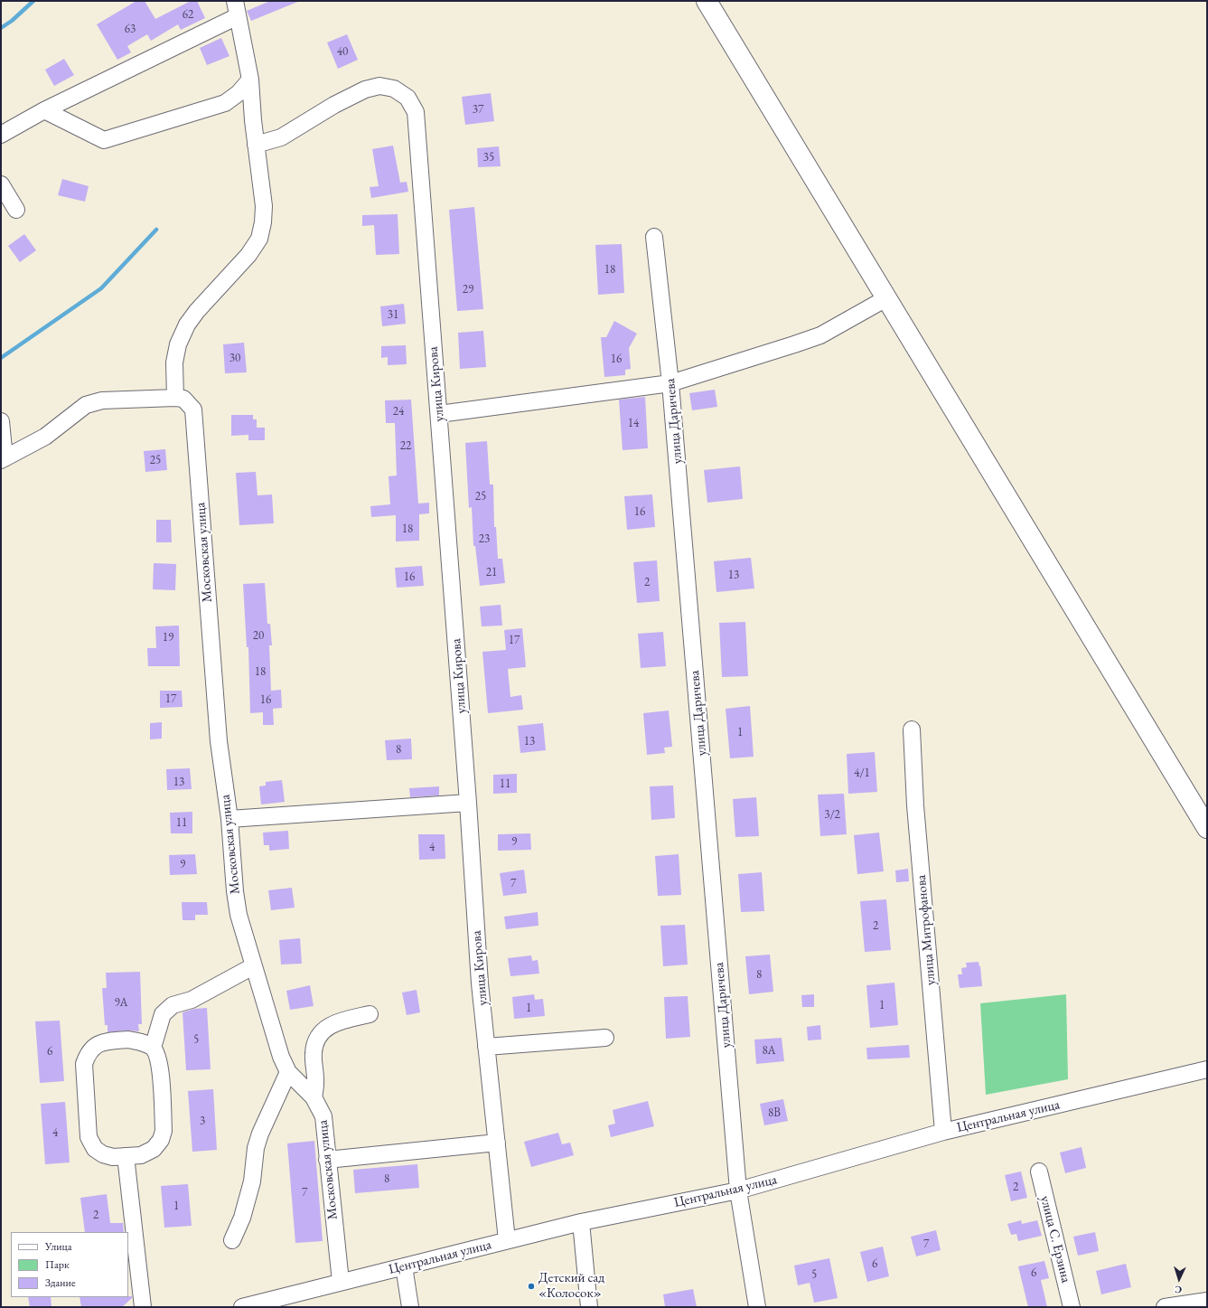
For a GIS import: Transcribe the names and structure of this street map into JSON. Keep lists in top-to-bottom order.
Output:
{
  "streets": {
    "street": [
      "улица Кирова",
      "улица Даричева",
      "Московская улица",
      "улица Митрофанова",
      "Центральная улица",
      "улица С. Ерзина"
    ]
  },
  "crossings": [
    ["улица Кирова", "Центральная улица"],
    ["улица Даричева", "Центральная улица"],
    ["Московская улица", "Центральная улица"],
    ["улица Митрофанова", "Центральная улица"]
  ],
  "places": ["Детский сад «Колосок»"],
  "house_numbers": [
    "62",
    "63",
    "40",
    "37",
    "35",
    "18",
    "29",
    "31",
    "30",
    "16",
    "24",
    "14",
    "22",
    "25",
    "25",
    "16",
    "18",
    "23",
    "21",
    "13",
    "16",
    "2",
    "20",
    "19",
    "17",
    "18",
    "17",
    "16",
    "1",
    "13",
    "8",
    "4/1",
    "13",
    "11",
    "3/2",
    "11",
    "9",
    "4",
    "9",
    "7",
    "2",
    "8",
    "9А",
    "1",
    "1",
    "5",
    "8А",
    "6",
    "8В",
    "3",
    "4",
    "8",
    "2",
    "7",
    "1",
    "2",
    "7",
    "6",
    "6",
    "5"
  ],
  "legend": ["Улица", "Парк", "Здание"],
  "north": "bottom"
}
